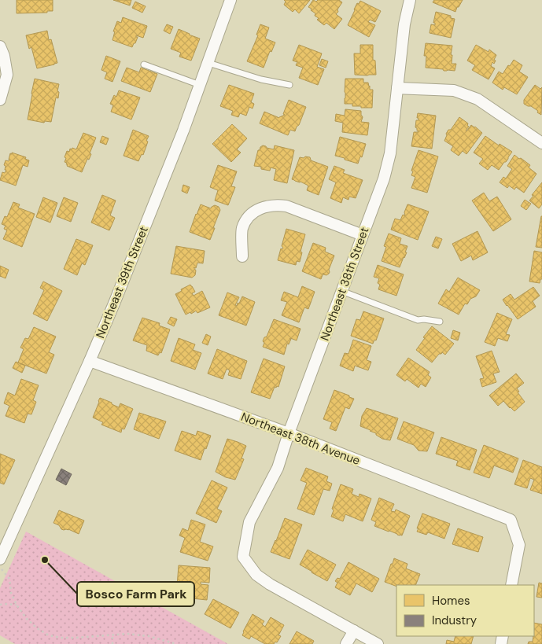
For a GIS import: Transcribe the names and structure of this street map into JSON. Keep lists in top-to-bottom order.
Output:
{
  "streets": {
    "street": ["Northeast 39th Street", "Northeast 38th Street", "Northeast 38th Avenue"]
  },
  "crossings": [
    ["Northeast 39th Street", "Northeast 38th Avenue"],
    ["Northeast 38th Street", "Northeast 38th Avenue"]
  ],
  "places": ["Bosco Farm Park"],
  "legend": ["Homes", "Industry"]
}
